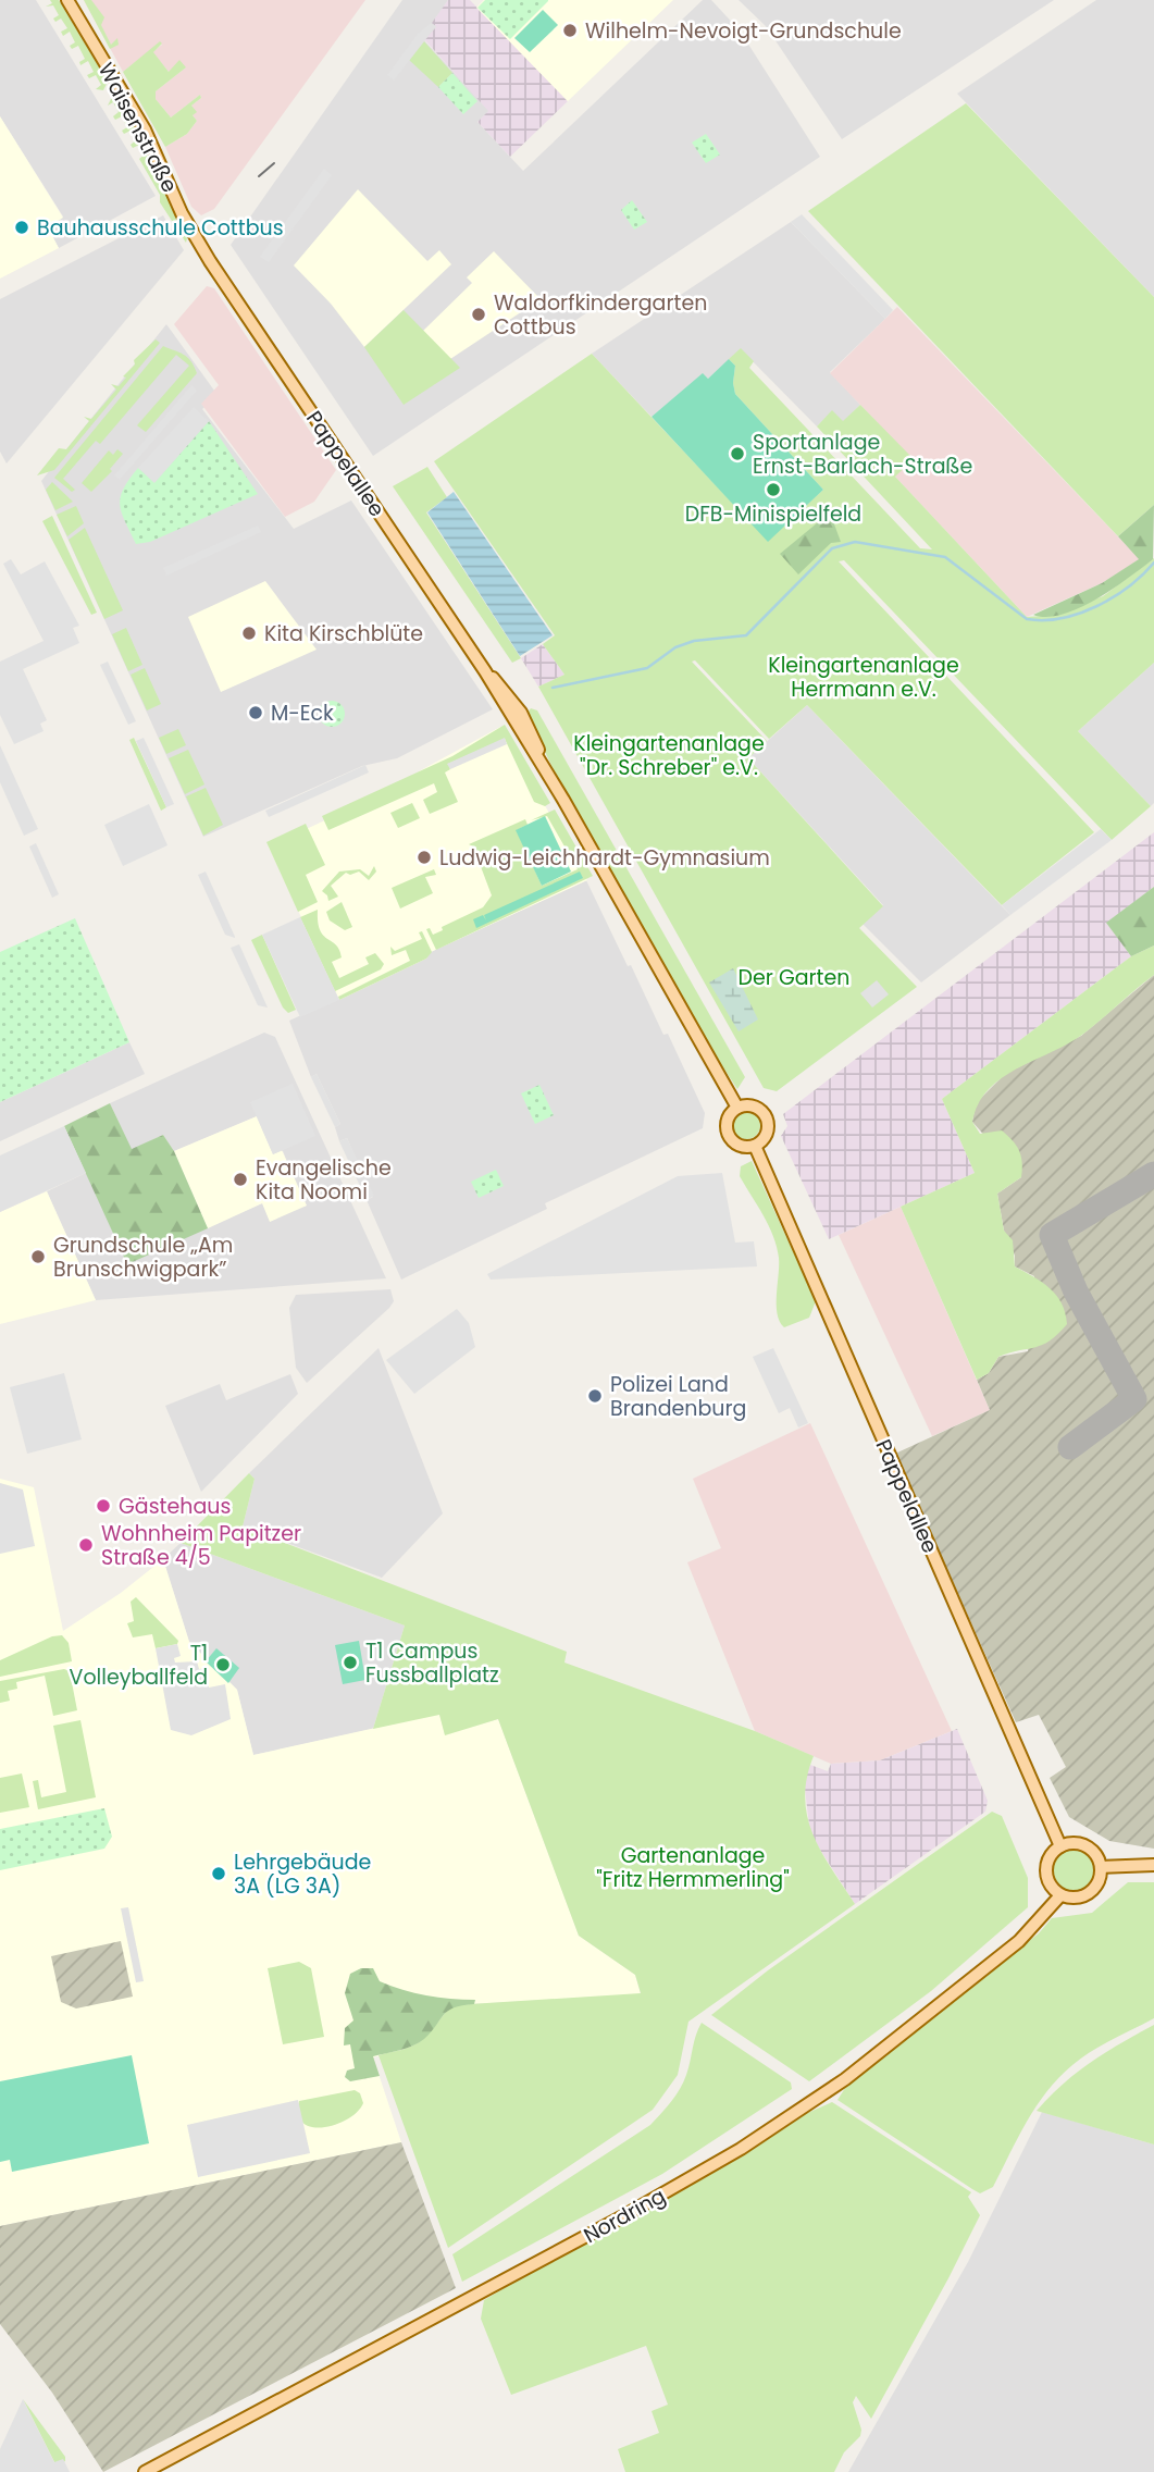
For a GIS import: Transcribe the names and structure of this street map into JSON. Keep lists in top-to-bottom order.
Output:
{
  "streets": {
    "main road": ["Waisenstraße", "Pappelallee", "Nordring"]
  },
  "crossings": [
    ["Waisenstraße", "Pappelallee"],
    ["Pappelallee", "Nordring"]
  ],
  "parks": [
    "Kleingartenanlage Herrmann e.V.",
    "Kleingartenanlage \"Dr. Schreber\" e.V.",
    "Der Garten",
    "Gartenanlage \"Fritz Hermmerling\""
  ],
  "places": [
    "Wilhelm-Nevoigt-Grundschule",
    "Bauhausschule Cottbus",
    "Waldorfkindergarten Cottbus",
    "Sportanlage Ernst-Barlach-Straße",
    "DFB-Minispielfeld",
    "Kita Kirschblüte",
    "M-Eck",
    "Ludwig-Leichhardt-Gymnasium",
    "Evangelische Kita Noomi",
    "Grundschule „Am Brunschwigpark”",
    "Polizei Land Brandenburg",
    "Gästehaus",
    "Wohnheim Papitzer Straße 4/5",
    "T1 Campus Fussballplatz",
    "T1 Volleyballfeld",
    "Lehrgebäude 3A (LG 3A)"
  ]
}
